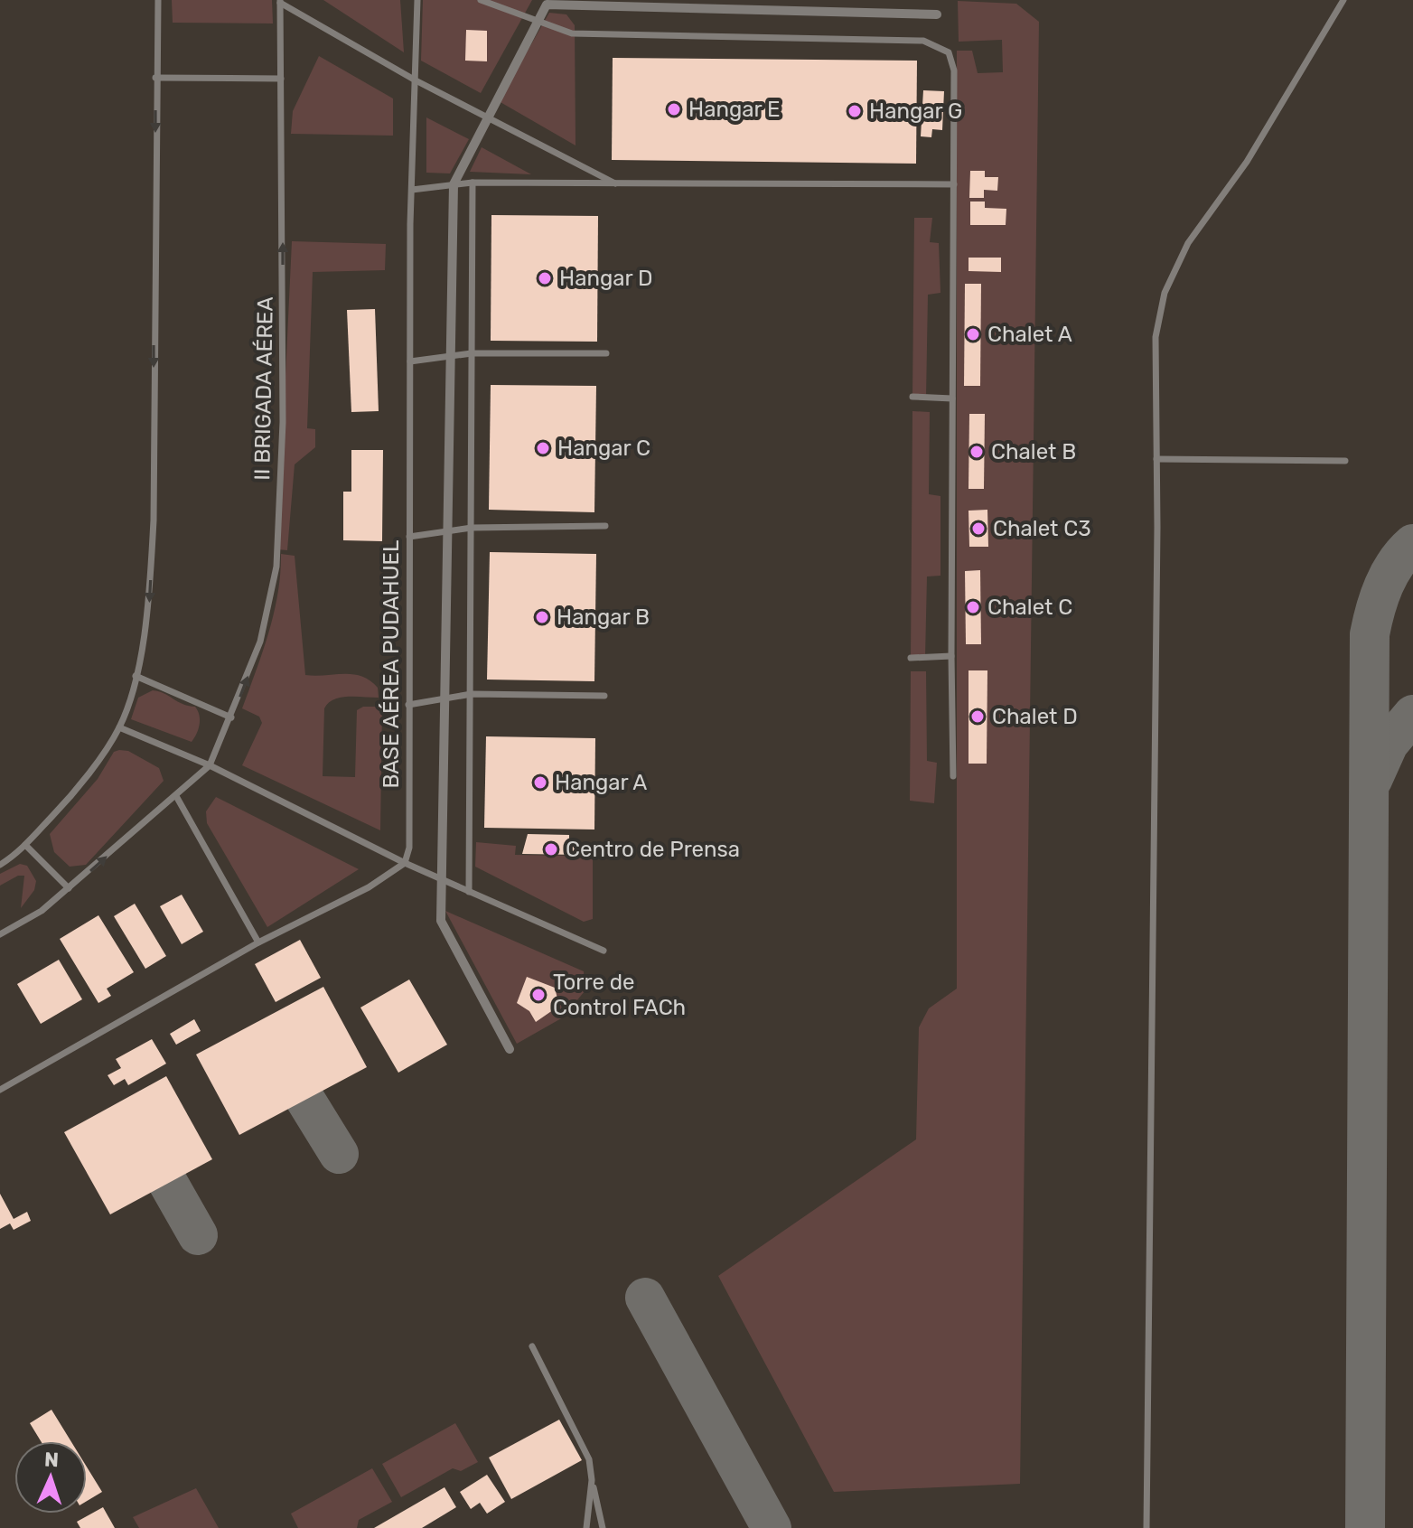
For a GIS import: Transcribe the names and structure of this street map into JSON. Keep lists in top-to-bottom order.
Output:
{
  "streets": {
    "lane": ["II BRIGADA AÉREA", "BASE AÉREA PUDAHUEL"]
  },
  "one_way": ["II BRIGADA AÉREA"],
  "places": [
    "Hangar E",
    "Hangar G",
    "Hangar D",
    "Chalet A",
    "Hangar C",
    "Chalet B",
    "Chalet C3",
    "Chalet C",
    "Hangar B",
    "Chalet D",
    "Hangar A",
    "Centro de Prensa",
    "Torre de Control FACh"
  ],
  "north": "top"
}
